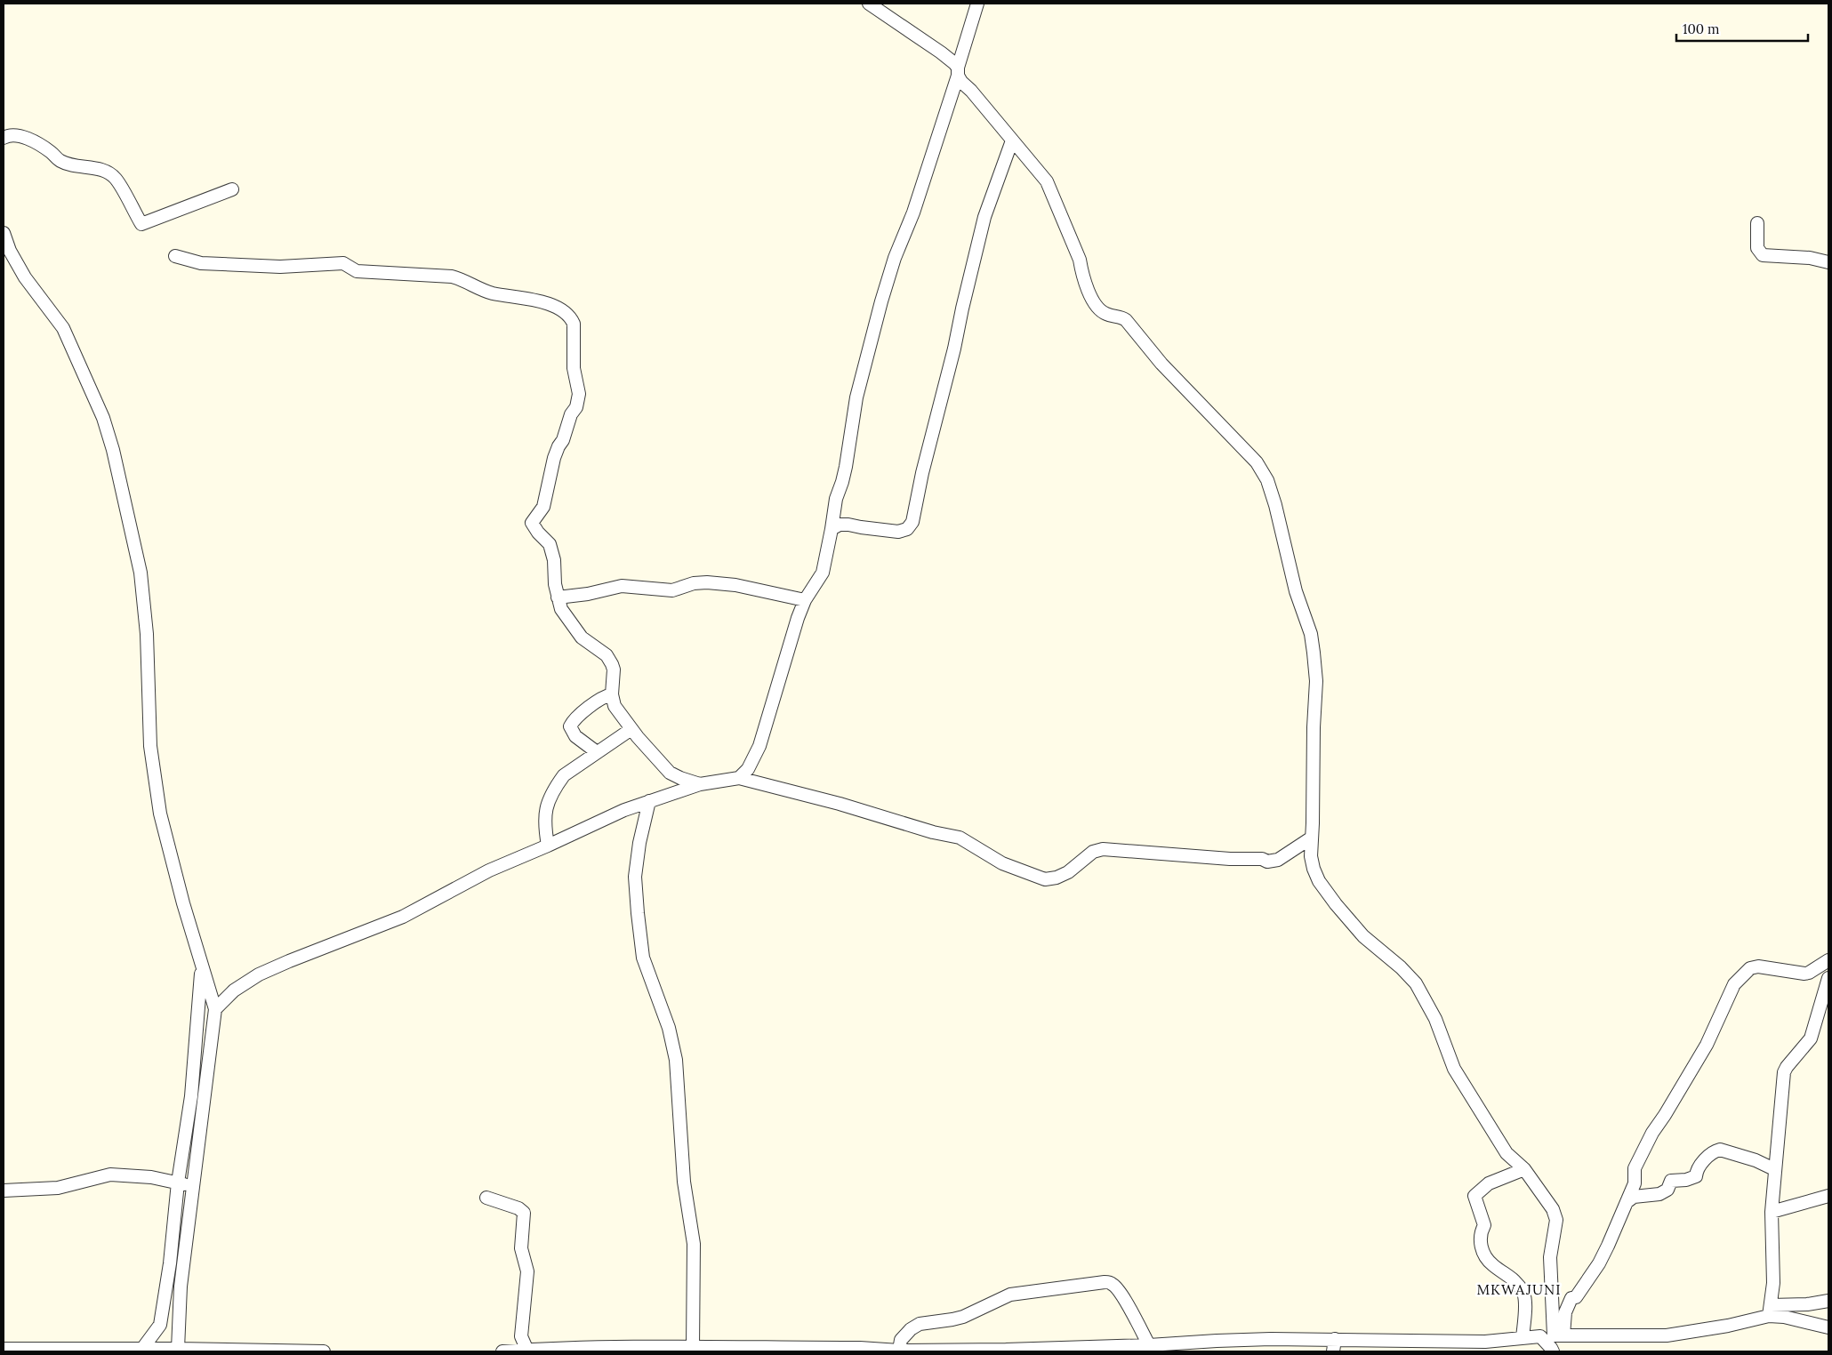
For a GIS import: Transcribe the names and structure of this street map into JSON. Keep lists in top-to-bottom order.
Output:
{
  "districts": ["MKWAJUNI"],
  "scale_bar": "100 m"
}
